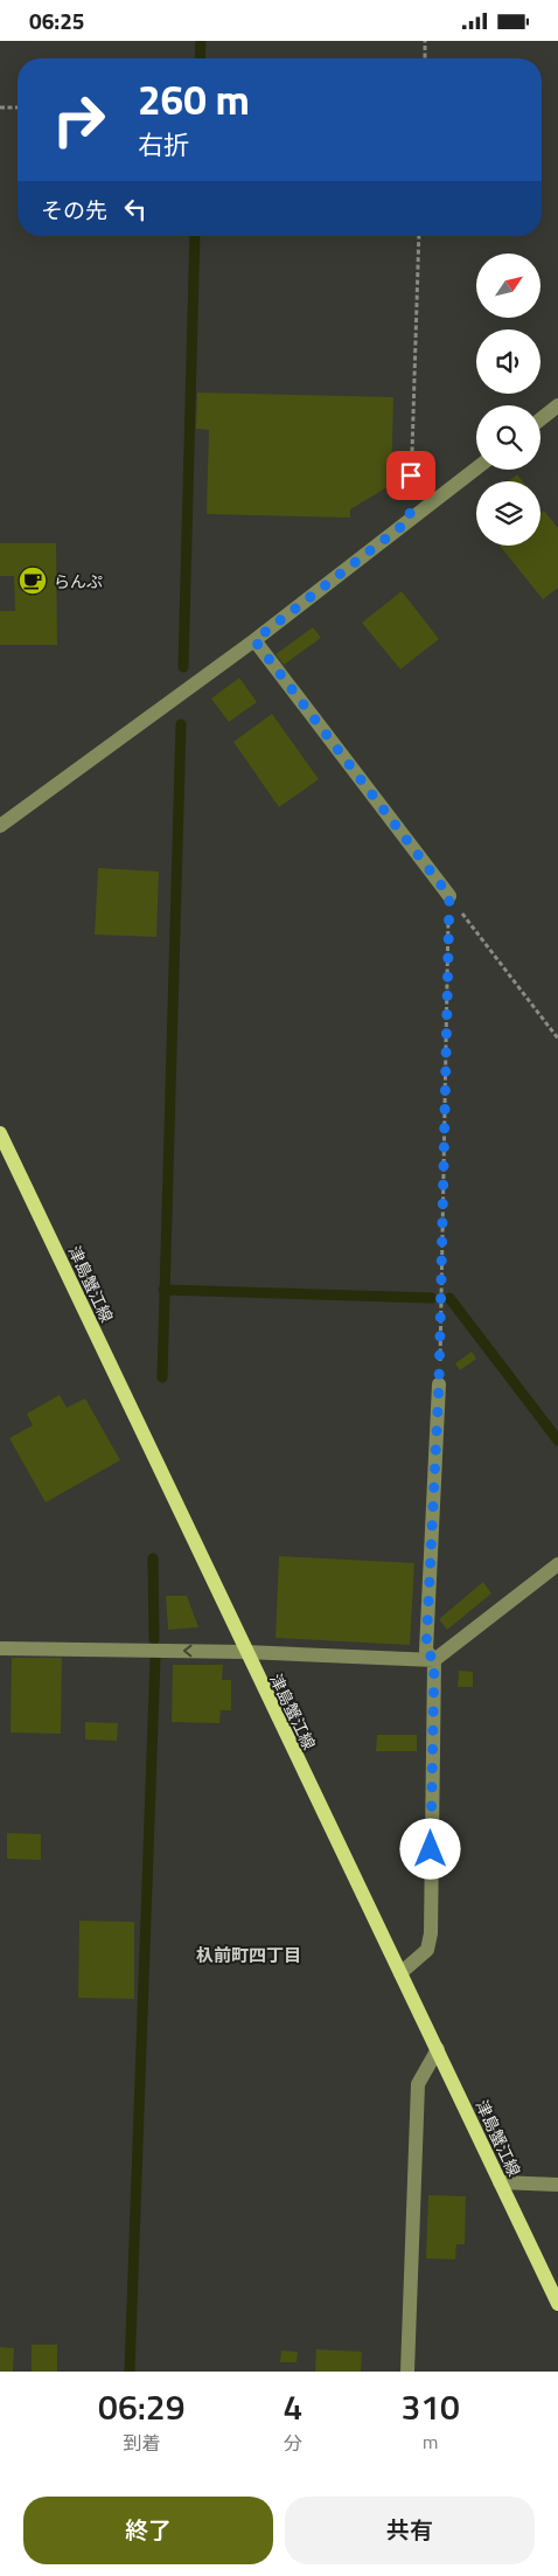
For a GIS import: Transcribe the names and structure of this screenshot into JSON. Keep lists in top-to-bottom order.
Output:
{
  "streets": {
    "main road": ["津島蟹江線"]
  },
  "districts": ["杁前町四丁目"],
  "places": {
    "cafe": ["らんぷ"]
  },
  "north": "top right",
  "page": {
    "status": "06:25",
    "turn": ["260 m", "右折"],
    "then": "その先",
    "eta": [
      "06:29",
      "到着",
      "4",
      "分",
      "310",
      "m"
    ],
    "buttons": ["終了", "共有"]
  }
}
